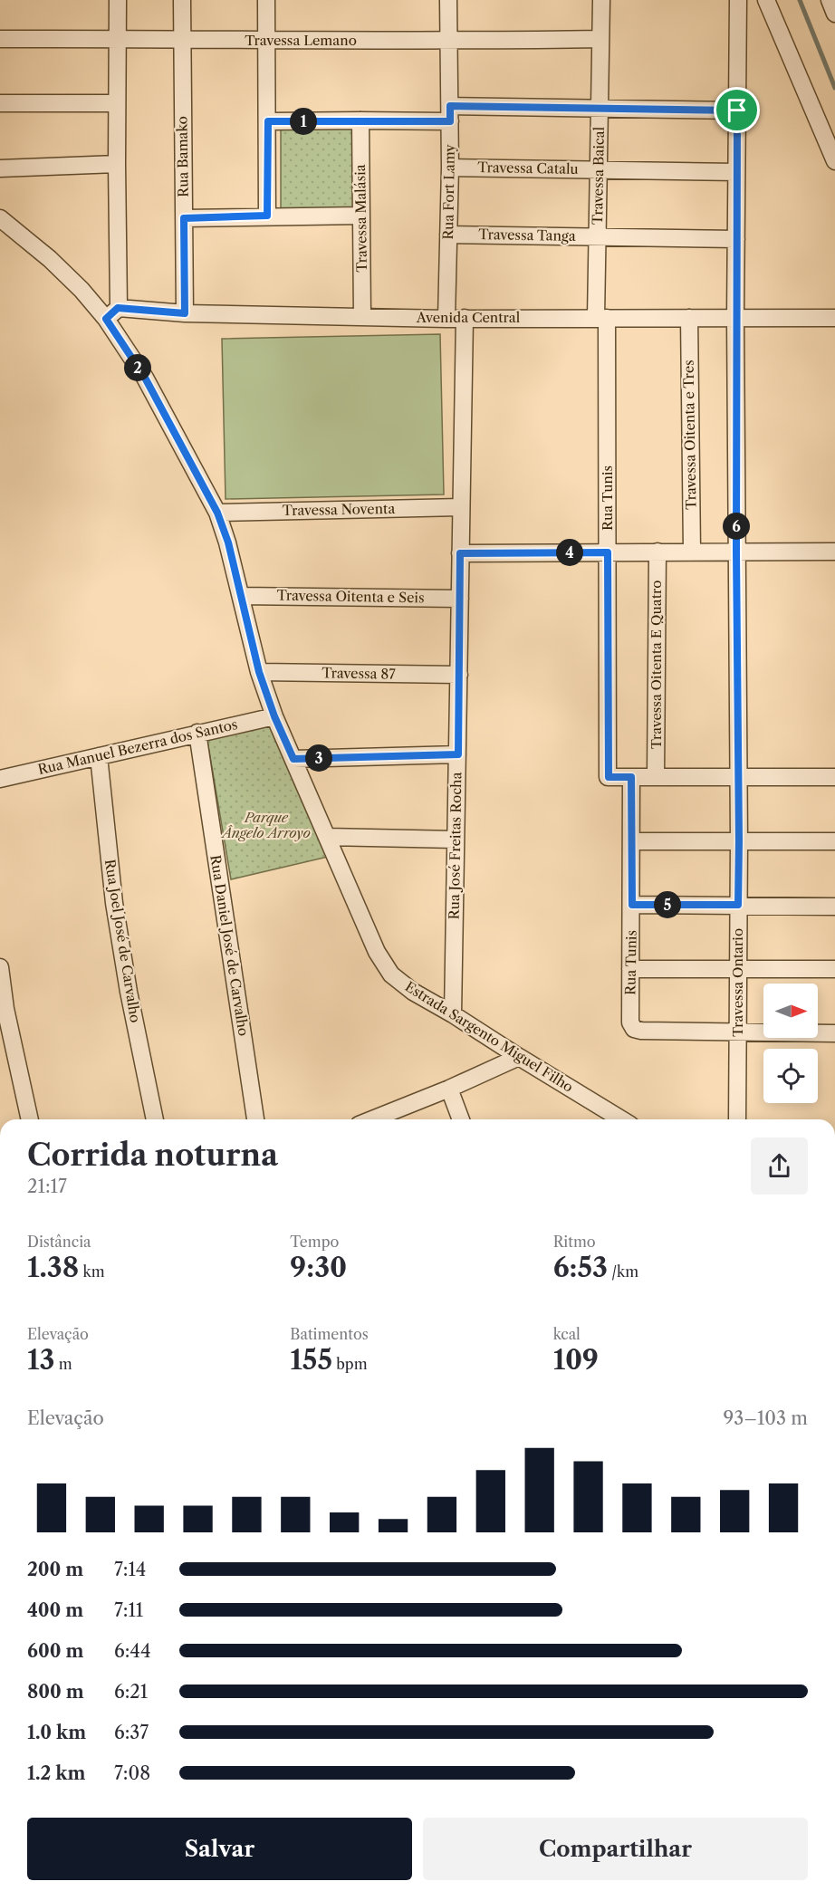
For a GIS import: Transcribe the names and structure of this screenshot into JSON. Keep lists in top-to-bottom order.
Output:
{
  "streets": {
    "street": [
      "Travessa Lemano",
      "Rua Bamako",
      "Travessa Catalu",
      "Travessa Baical",
      "Rua Fort Lamy",
      "Travessa Malásia",
      "Travessa Tanga",
      "Avenida Central",
      "Travessa Oitenta e Tres",
      "Rua Tunis",
      "Travessa Noventa",
      "Travessa Oitenta e Seis",
      "Travessa Oitenta E Quatro",
      "Travessa 87",
      "Rua Manuel Bezerra dos Santos",
      "Rua José Freitas Rocha",
      "Rua Joel José de Carvalho",
      "Rua Daniel José de Carvalho",
      "Travessa Ontario",
      "Estrada Sargento Miguel Filho"
    ]
  },
  "crossings": [
    ["Travessa Lemano", "Rua Bamako"],
    ["Travessa Lemano", "Travessa Baical"],
    ["Travessa Lemano", "Rua Fort Lamy"],
    ["Rua Bamako", "Avenida Central"],
    ["Travessa Catalu", "Travessa Baical"],
    ["Travessa Catalu", "Rua Fort Lamy"],
    ["Travessa Catalu", "Travessa Ontario"],
    ["Travessa Baical", "Travessa Tanga"],
    ["Travessa Baical", "Avenida Central"],
    ["Travessa Baical", "Rua Tunis"],
    ["Rua Fort Lamy", "Travessa Tanga"],
    ["Rua Fort Lamy", "Avenida Central"],
    ["Travessa Malásia", "Avenida Central"],
    ["Travessa Tanga", "Travessa Ontario"],
    ["Avenida Central", "Travessa Oitenta e Tres"],
    ["Avenida Central", "Rua Tunis"],
    ["Avenida Central", "Rua José Freitas Rocha"],
    ["Avenida Central", "Travessa Ontario"],
    ["Avenida Central", "Estrada Sargento Miguel Filho"],
    ["Rua Tunis", "Travessa Ontario"],
    ["Travessa Noventa", "Rua José Freitas Rocha"],
    ["Travessa Noventa", "Estrada Sargento Miguel Filho"],
    ["Travessa Oitenta e Seis", "Rua José Freitas Rocha"],
    ["Travessa Oitenta e Seis", "Estrada Sargento Miguel Filho"],
    ["Travessa 87", "Rua José Freitas Rocha"],
    ["Travessa 87", "Estrada Sargento Miguel Filho"],
    ["Rua Manuel Bezerra dos Santos", "Rua Joel José de Carvalho"],
    ["Rua Manuel Bezerra dos Santos", "Rua Daniel José de Carvalho"],
    ["Rua Manuel Bezerra dos Santos", "Estrada Sargento Miguel Filho"],
    ["Rua José Freitas Rocha", "Estrada Sargento Miguel Filho"]
  ],
  "parks": ["Parque Ângelo Arroyo"],
  "north": "right",
  "page": {
    "pins": [
      "1",
      "2",
      "6",
      "4",
      "3",
      "5"
    ],
    "heading": ["Corrida noturna", "21:17"],
    "stats": [
      ["Distância", "1.38 km"],
      ["Tempo", "9:30"],
      ["Ritmo", "6:53 /km"],
      ["Elevação", "13 m"],
      ["Batimentos", "155 bpm"],
      ["kcal", "109"]
    ],
    "chart": ["Elevação", "93–103 m"],
    "list": [
      {
        "name": "200 m",
        "note": "7:14"
      },
      {
        "name": "400 m",
        "note": "7:11"
      },
      {
        "name": "600 m",
        "note": "6:44"
      },
      {
        "name": "800 m",
        "note": "6:21"
      },
      {
        "name": "1.0 km",
        "note": "6:37"
      },
      {
        "name": "1.2 km",
        "note": "7:08"
      }
    ],
    "buttons": ["Salvar", "Compartilhar"]
  }
}
